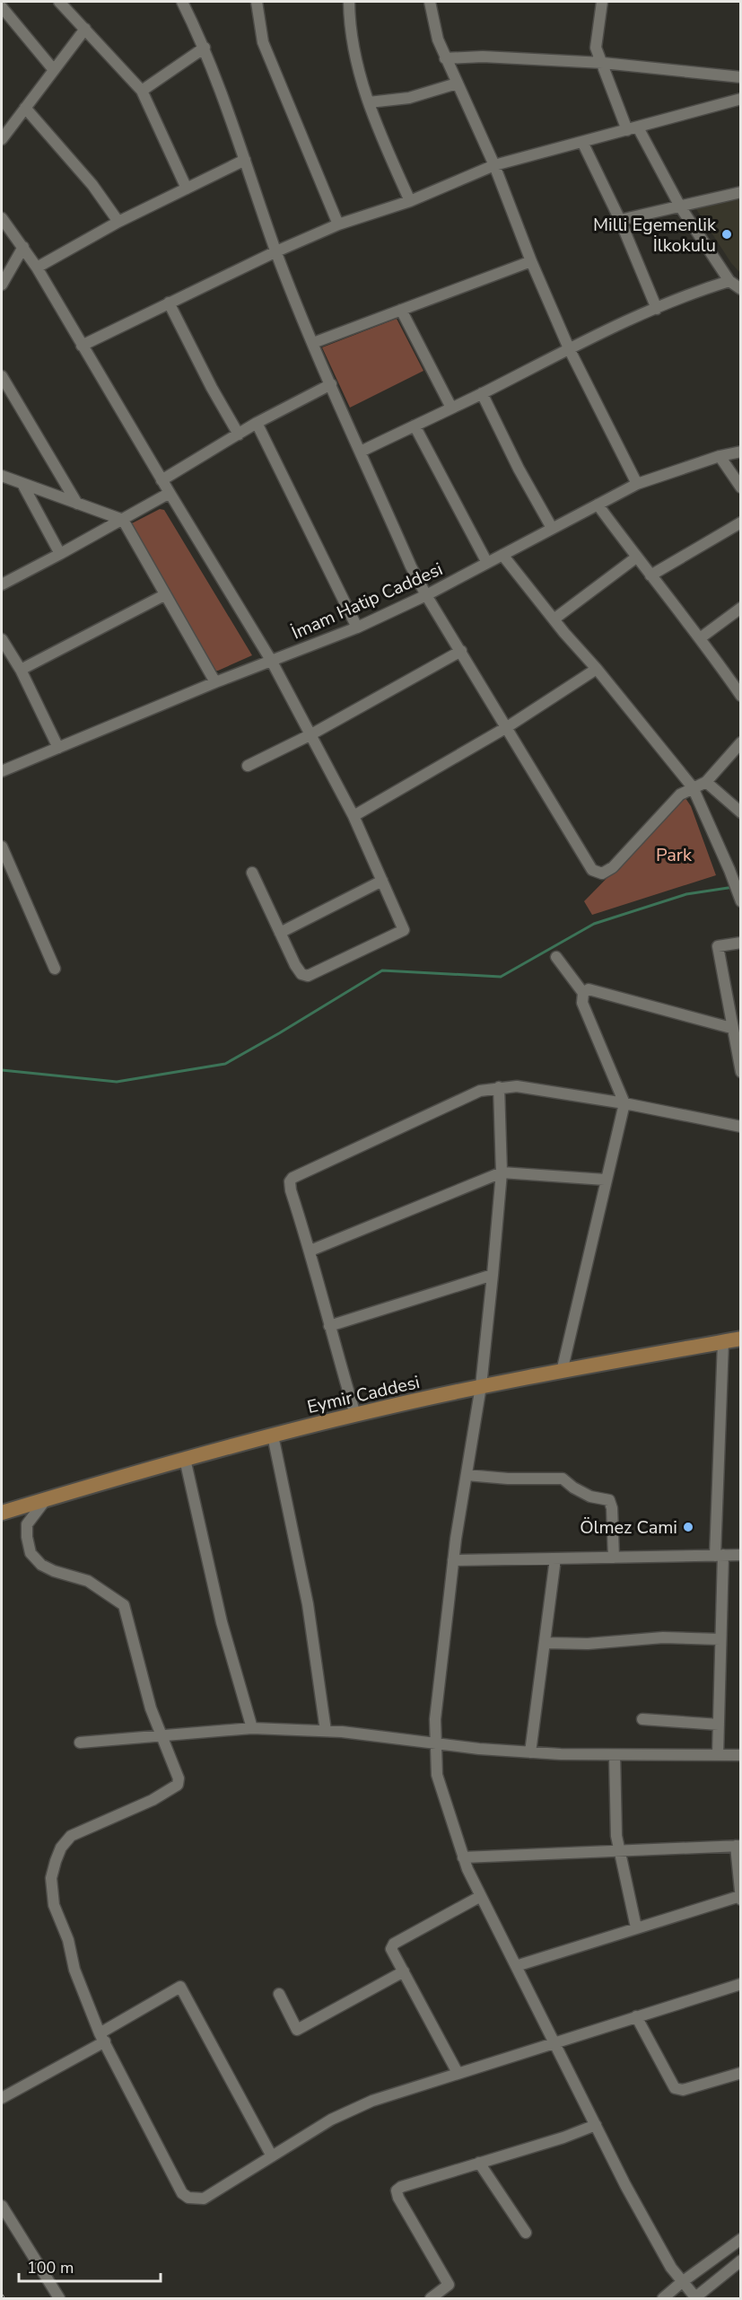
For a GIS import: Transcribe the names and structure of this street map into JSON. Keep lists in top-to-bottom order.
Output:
{
  "streets": {
    "main road": ["Eymir Caddesi"],
    "street": ["İmam Hatip Caddesi"]
  },
  "parks": ["Park"],
  "places": ["Milli Egemenlik İlkokulu", "Ölmez Cami"],
  "scale_bar": "100 m"
}
